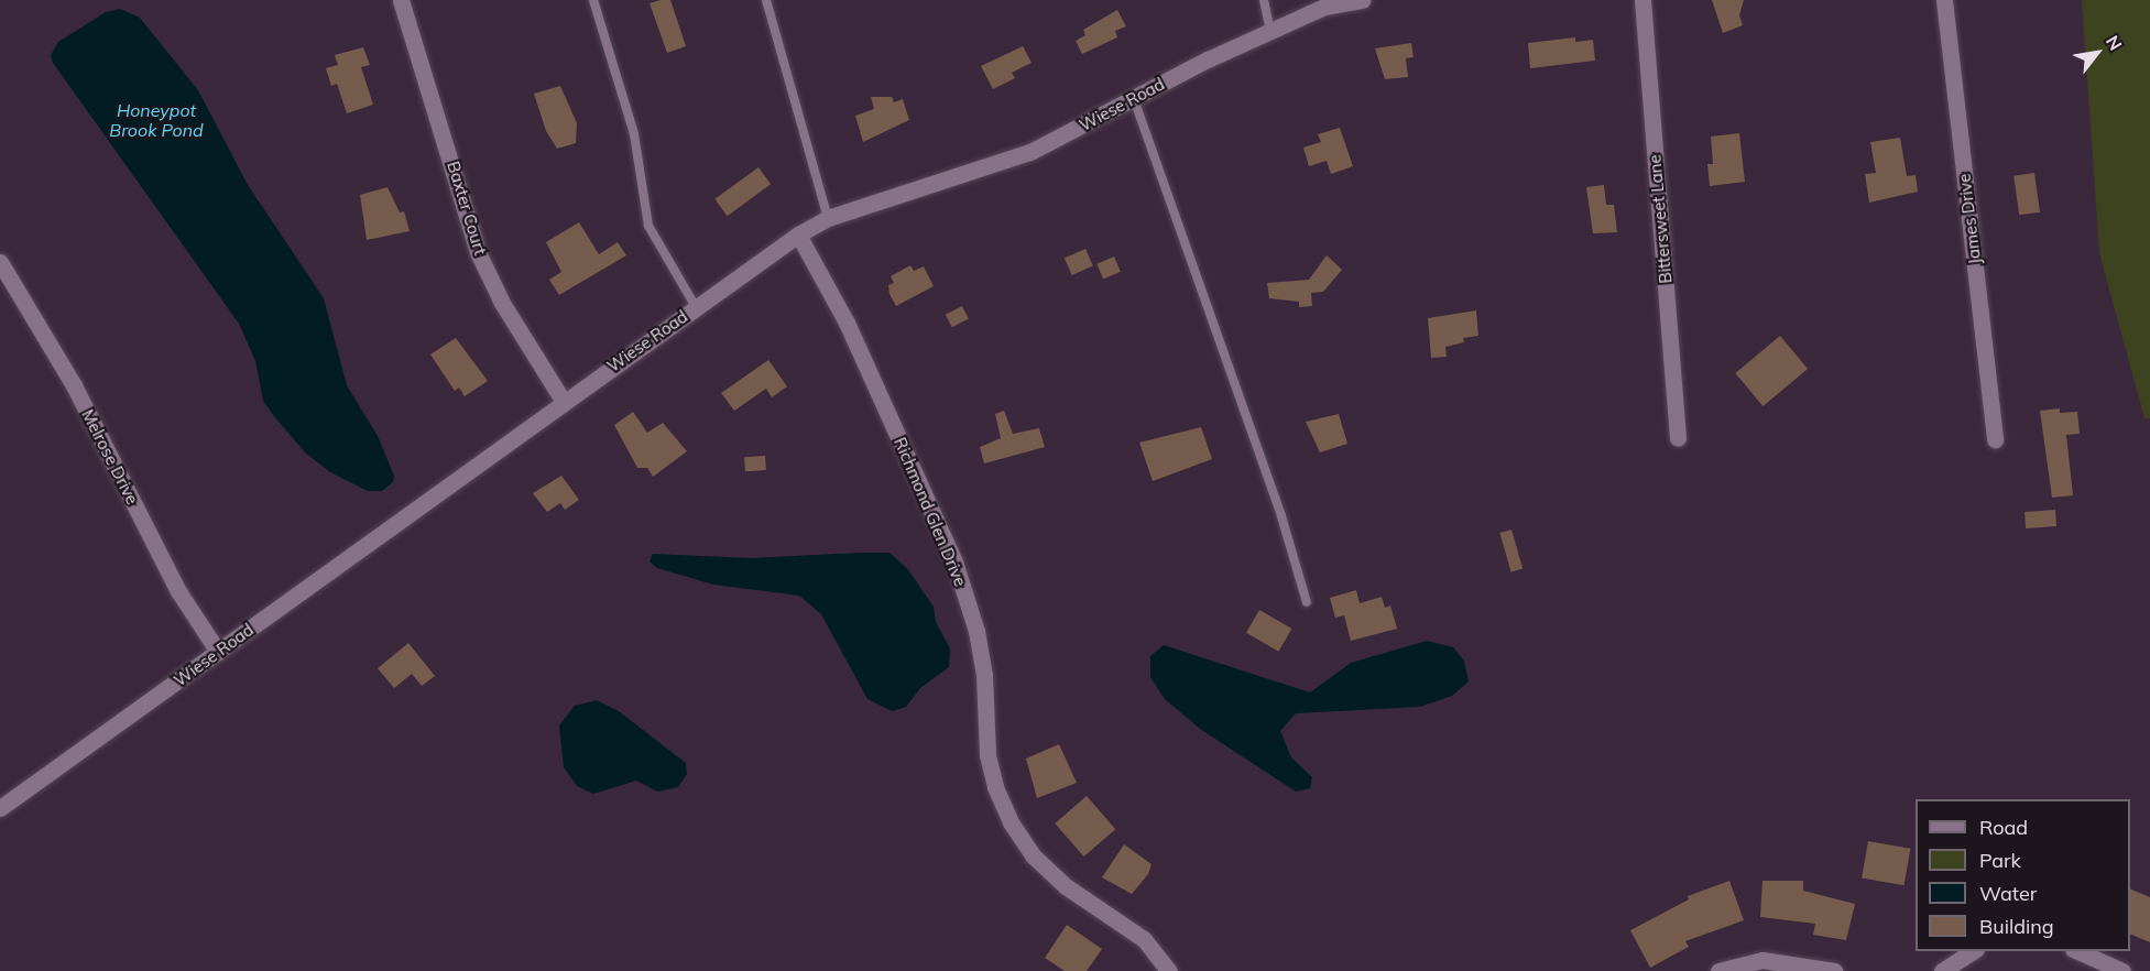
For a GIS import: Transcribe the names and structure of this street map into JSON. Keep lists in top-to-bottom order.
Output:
{
  "streets": {
    "street": [
      "Wiese Road",
      "Baxter Court",
      "Bittersweet Lane",
      "James Drive",
      "Melrose Drive",
      "Richmond Glen Drive"
    ]
  },
  "crossings": [
    ["Wiese Road", "Baxter Court"],
    ["Wiese Road", "Melrose Drive"],
    ["Wiese Road", "Richmond Glen Drive"]
  ],
  "water": ["Honeypot Brook Pond"],
  "legend": [
    "Road",
    "Park",
    "Water",
    "Building"
  ],
  "north": "top right"
}
